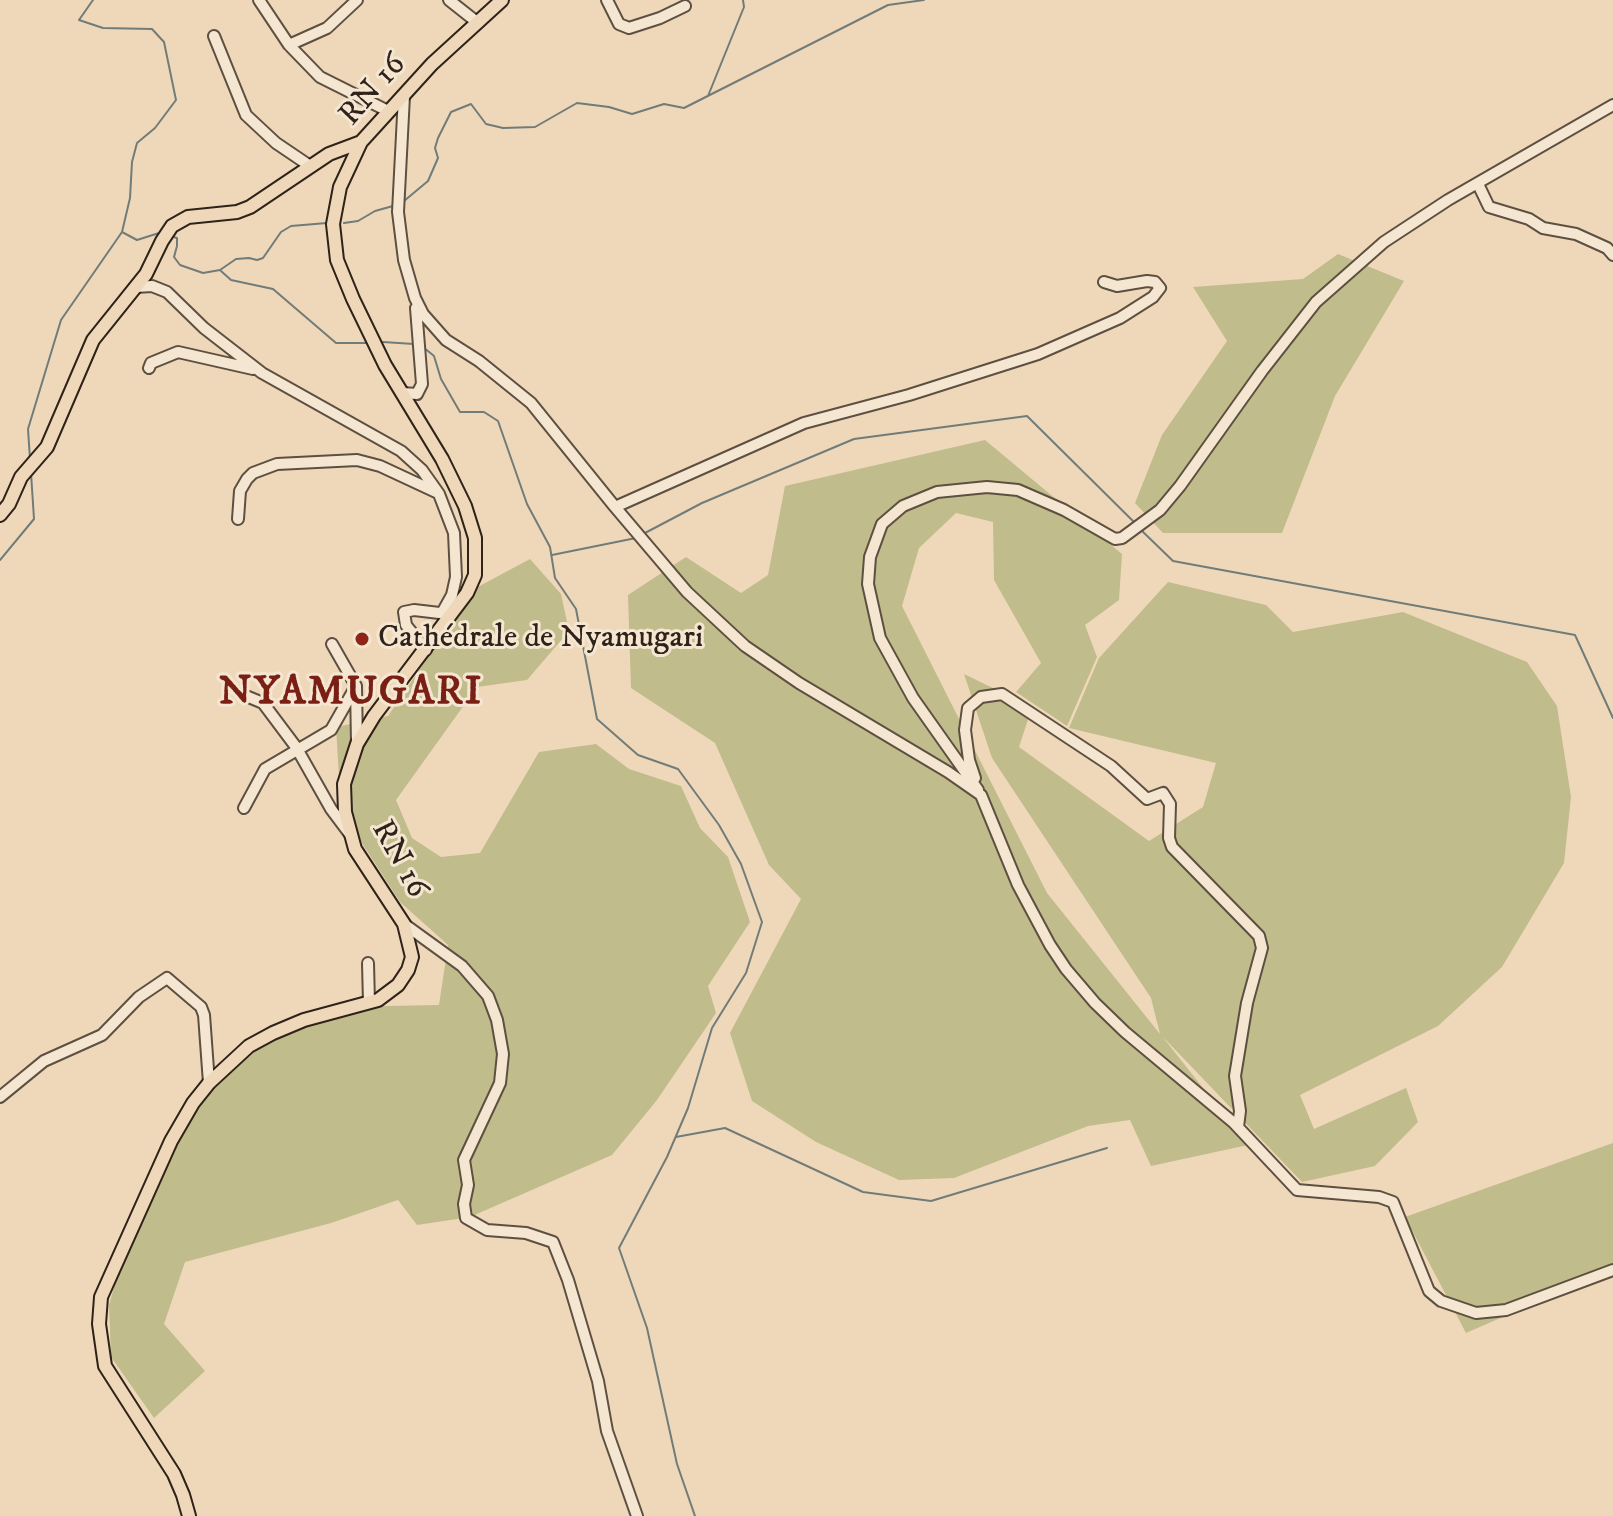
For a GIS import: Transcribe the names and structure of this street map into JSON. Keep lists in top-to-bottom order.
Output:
{
  "streets": {
    "main road": ["RN 16"]
  },
  "districts": ["NYAMUGARI"],
  "places": ["Cathédrale de Nyamugari"]
}
